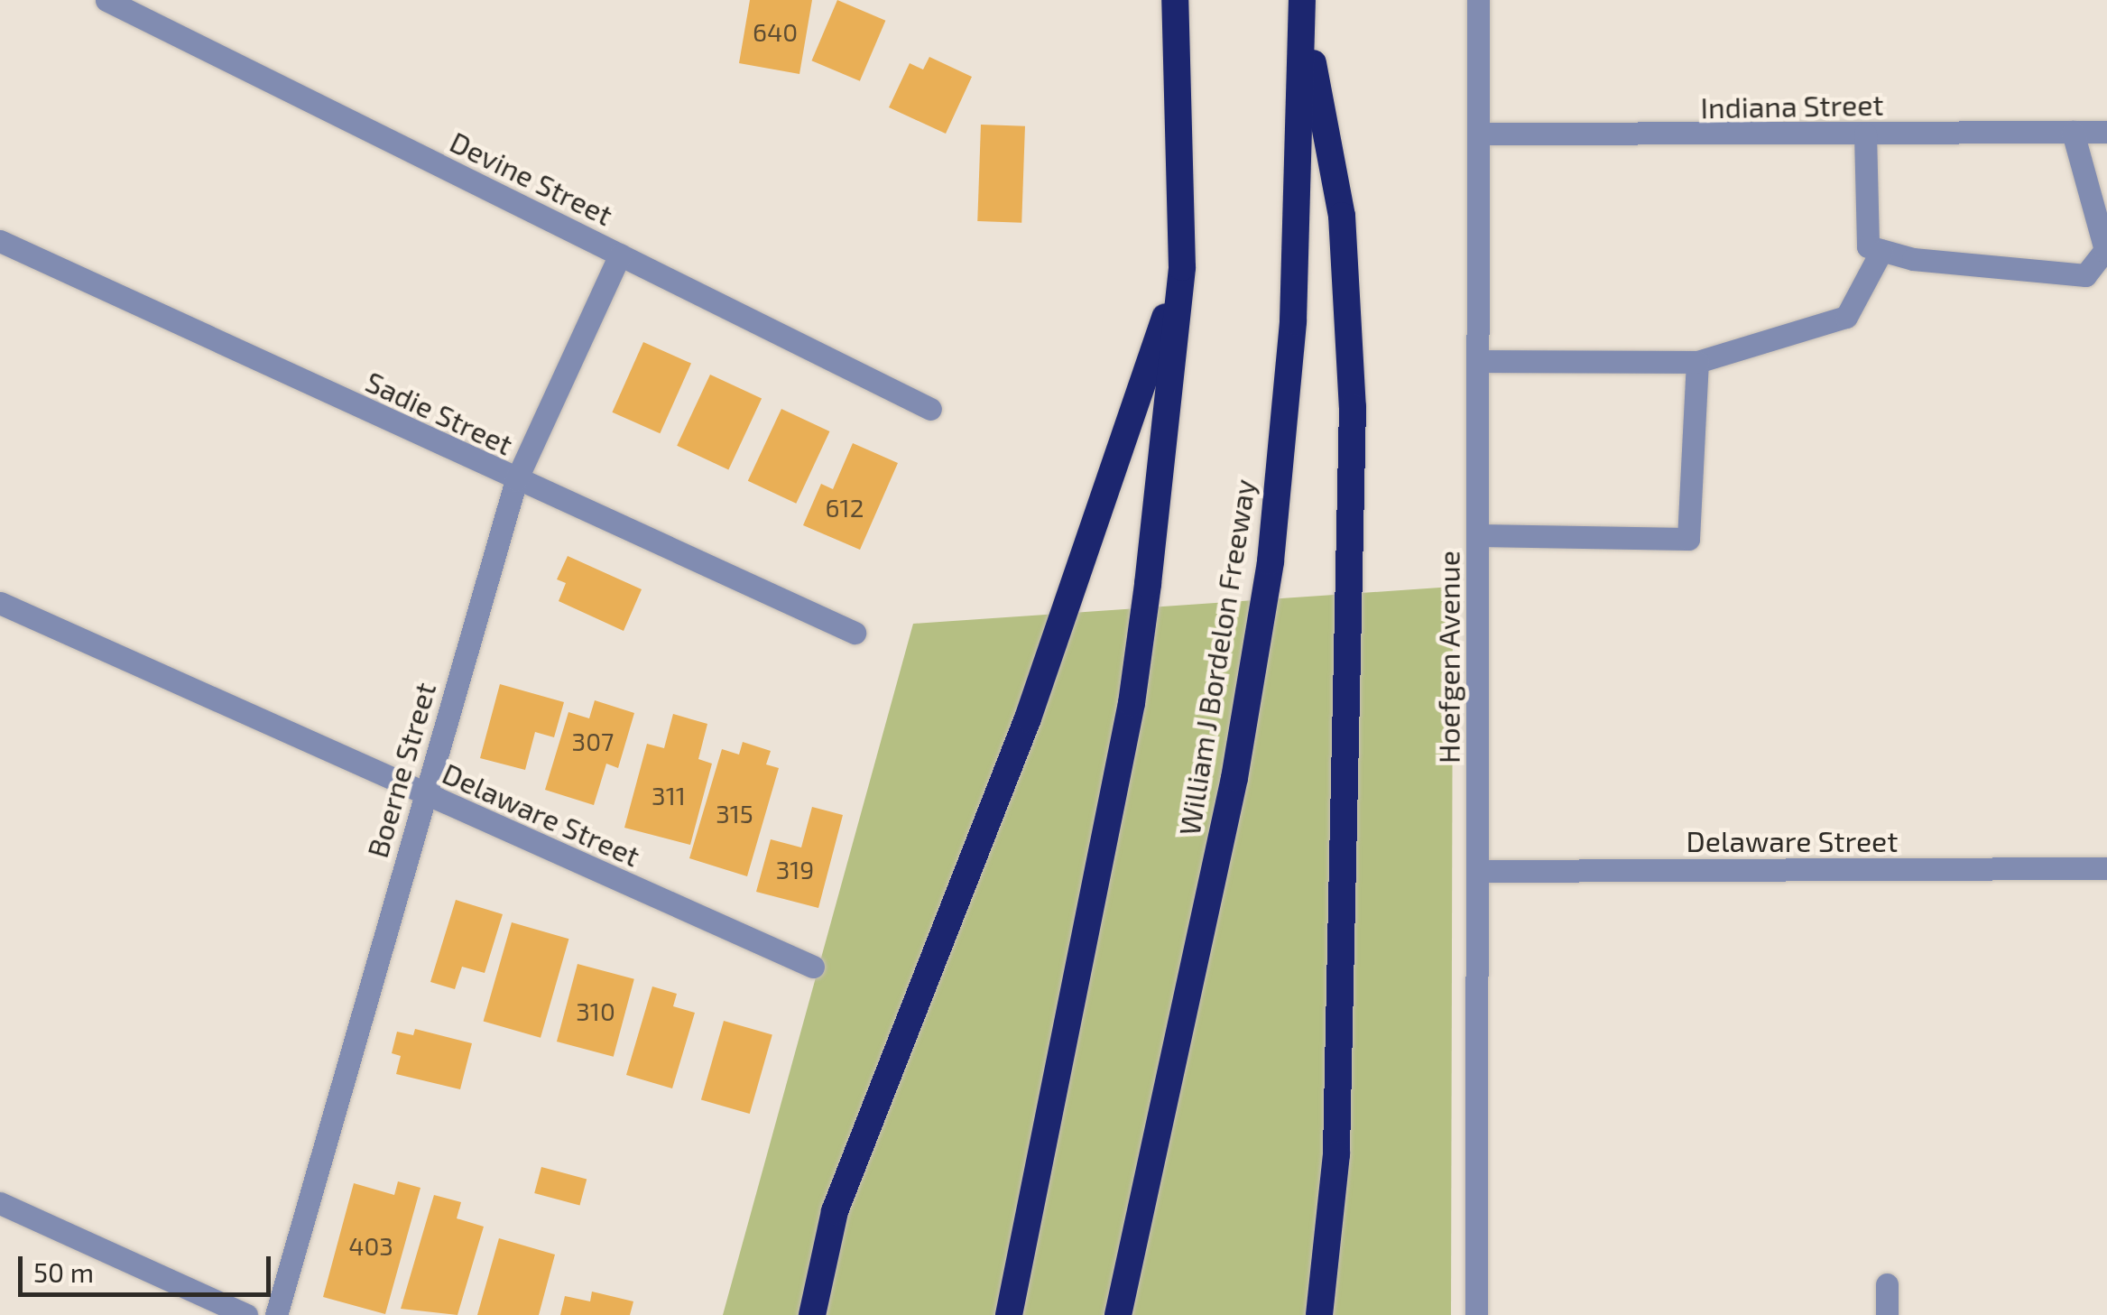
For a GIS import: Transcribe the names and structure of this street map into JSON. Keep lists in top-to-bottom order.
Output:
{
  "streets": {
    "highway": ["William J Bordelon Freeway"],
    "street": [
      "Indiana Street",
      "Devine Street",
      "Sadie Street",
      "Hoefgen Avenue",
      "Boerne Street",
      "Delaware Street"
    ]
  },
  "crossings": [
    ["Indiana Street", "Hoefgen Avenue"],
    ["Devine Street", "Boerne Street"],
    ["Sadie Street", "Boerne Street"],
    ["Hoefgen Avenue", "Delaware Street"],
    ["Boerne Street", "Delaware Street"]
  ],
  "house_numbers": [
    "640",
    "612",
    "307",
    "311",
    "315",
    "319",
    "310",
    "403"
  ],
  "scale_bar": "50 m"
}
